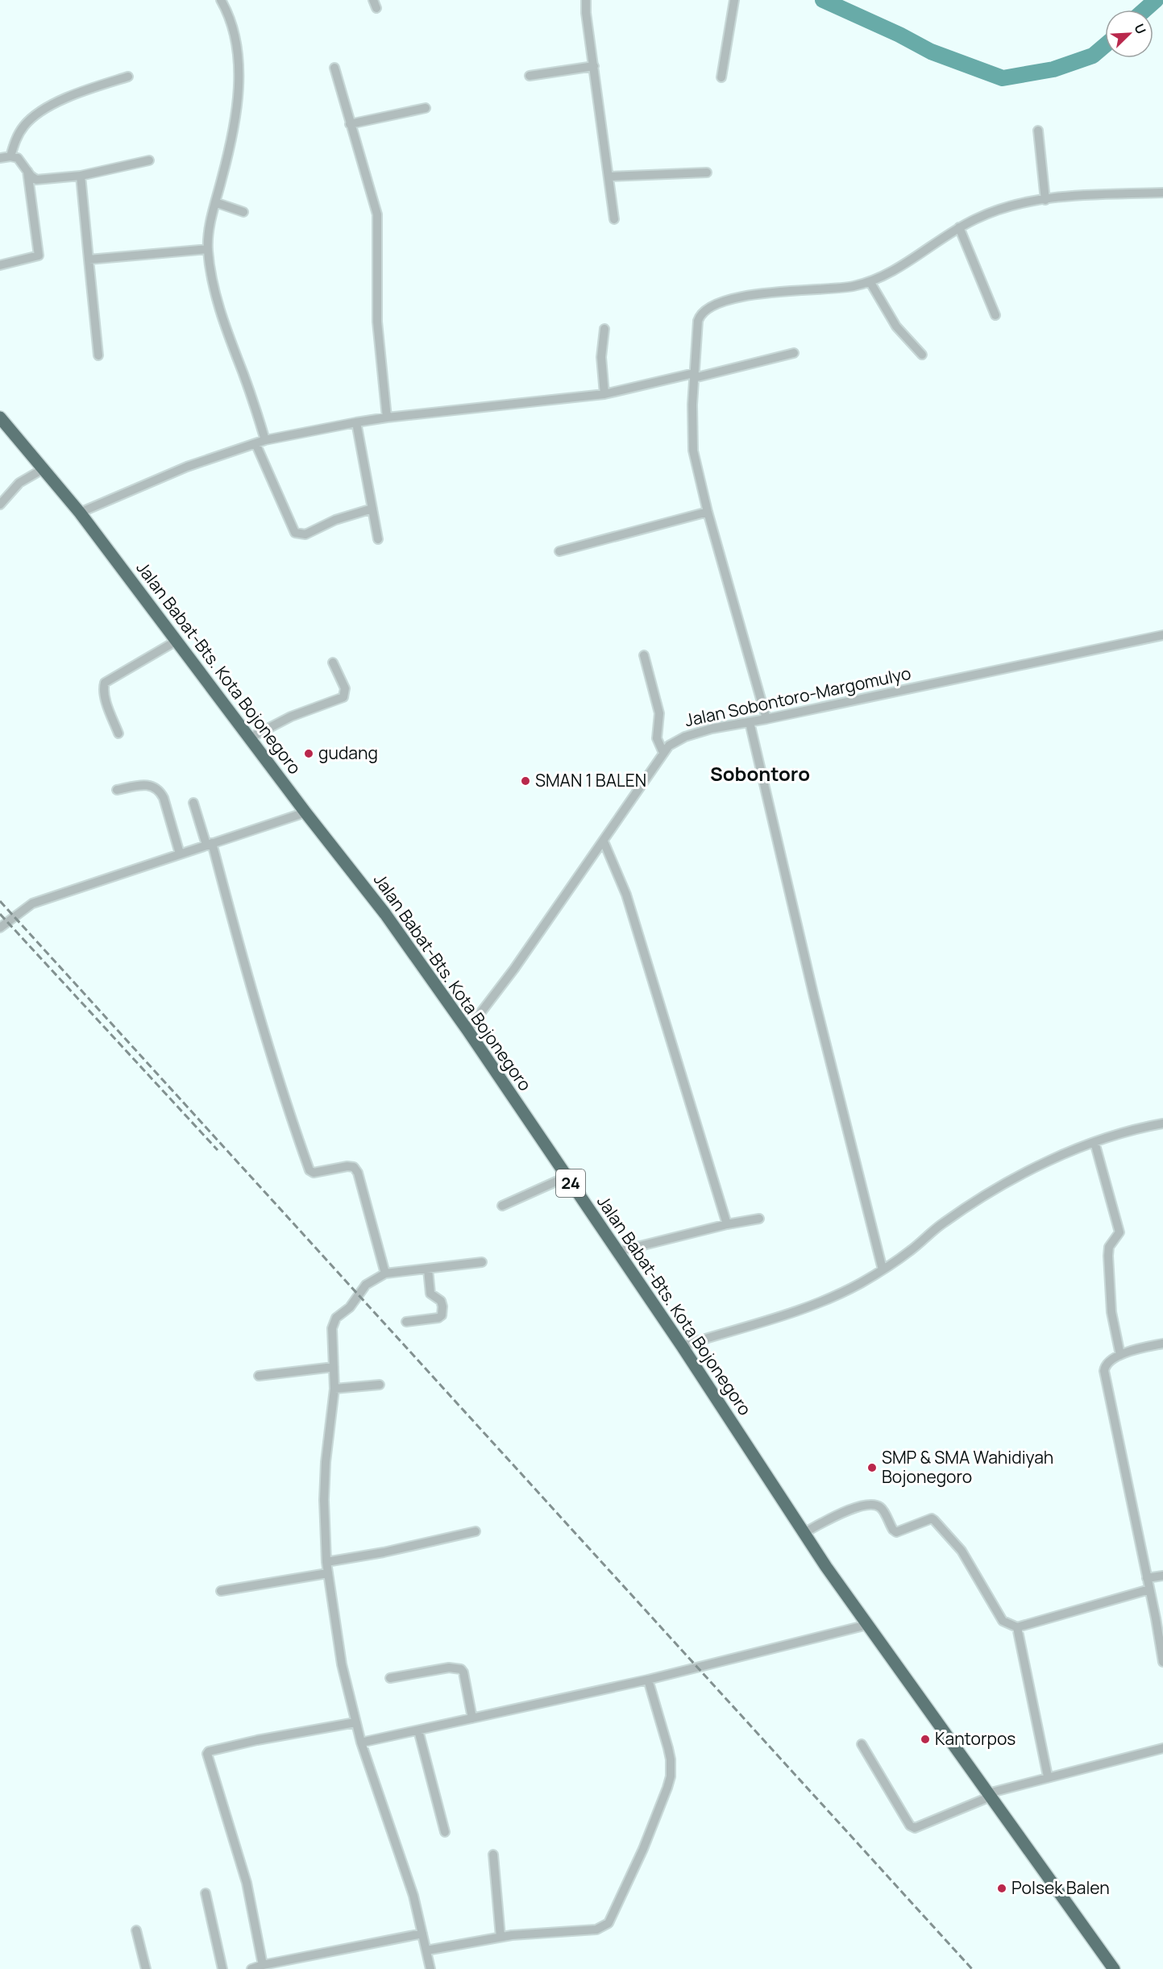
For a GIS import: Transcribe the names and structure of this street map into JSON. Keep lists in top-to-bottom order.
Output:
{
  "streets": {
    "highway": ["Jalan Babat-Bts. Kota Bojonegoro", "24"],
    "street": ["Jalan Sobontoro-Margomulyo"]
  },
  "crossings": [
    ["Jalan Babat-Bts. Kota Bojonegoro", "Jalan Sobontoro-Margomulyo"]
  ],
  "districts": ["Sobontoro"],
  "places": [
    "gudang",
    "SMAN 1 BALEN",
    "SMP & SMA Wahidiyah Bojonegoro",
    "Kantorpos",
    "Polsek Balen"
  ],
  "north": "top right"
}
